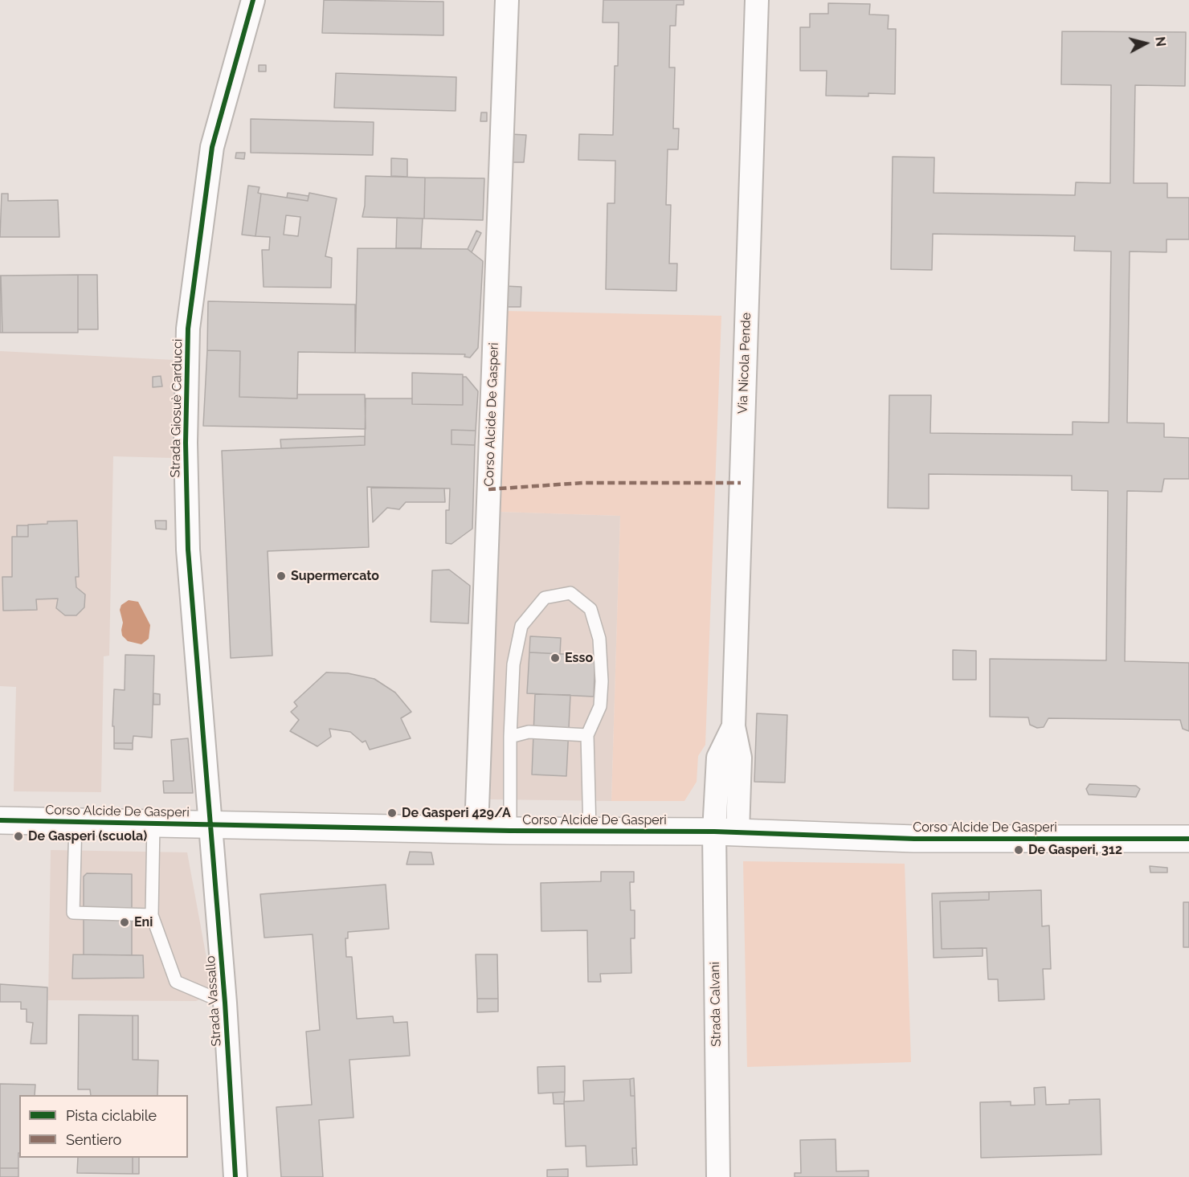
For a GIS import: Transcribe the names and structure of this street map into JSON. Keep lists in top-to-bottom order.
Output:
{
  "streets": {
    "street": [
      "Via Nicola Pende",
      "Strada Giosuè Carducci",
      "Corso Alcide De Gasperi",
      "Strada Vassallo",
      "Strada Calvani"
    ]
  },
  "crossings": [
    ["Via Nicola Pende", "Corso Alcide De Gasperi"],
    ["Via Nicola Pende", "Strada Calvani"],
    ["Strada Giosuè Carducci", "Corso Alcide De Gasperi"],
    ["Strada Giosuè Carducci", "Strada Vassallo"],
    ["Corso Alcide De Gasperi", "Strada Vassallo"],
    ["Corso Alcide De Gasperi", "Strada Calvani"]
  ],
  "places": [
    "Supermercato",
    "Esso",
    "De Gasperi 429/A",
    "De Gasperi (scuola)",
    "De Gasperi, 312",
    "Eni"
  ],
  "legend": ["Pista ciclabile", "Sentiero"],
  "north": "right"
}
